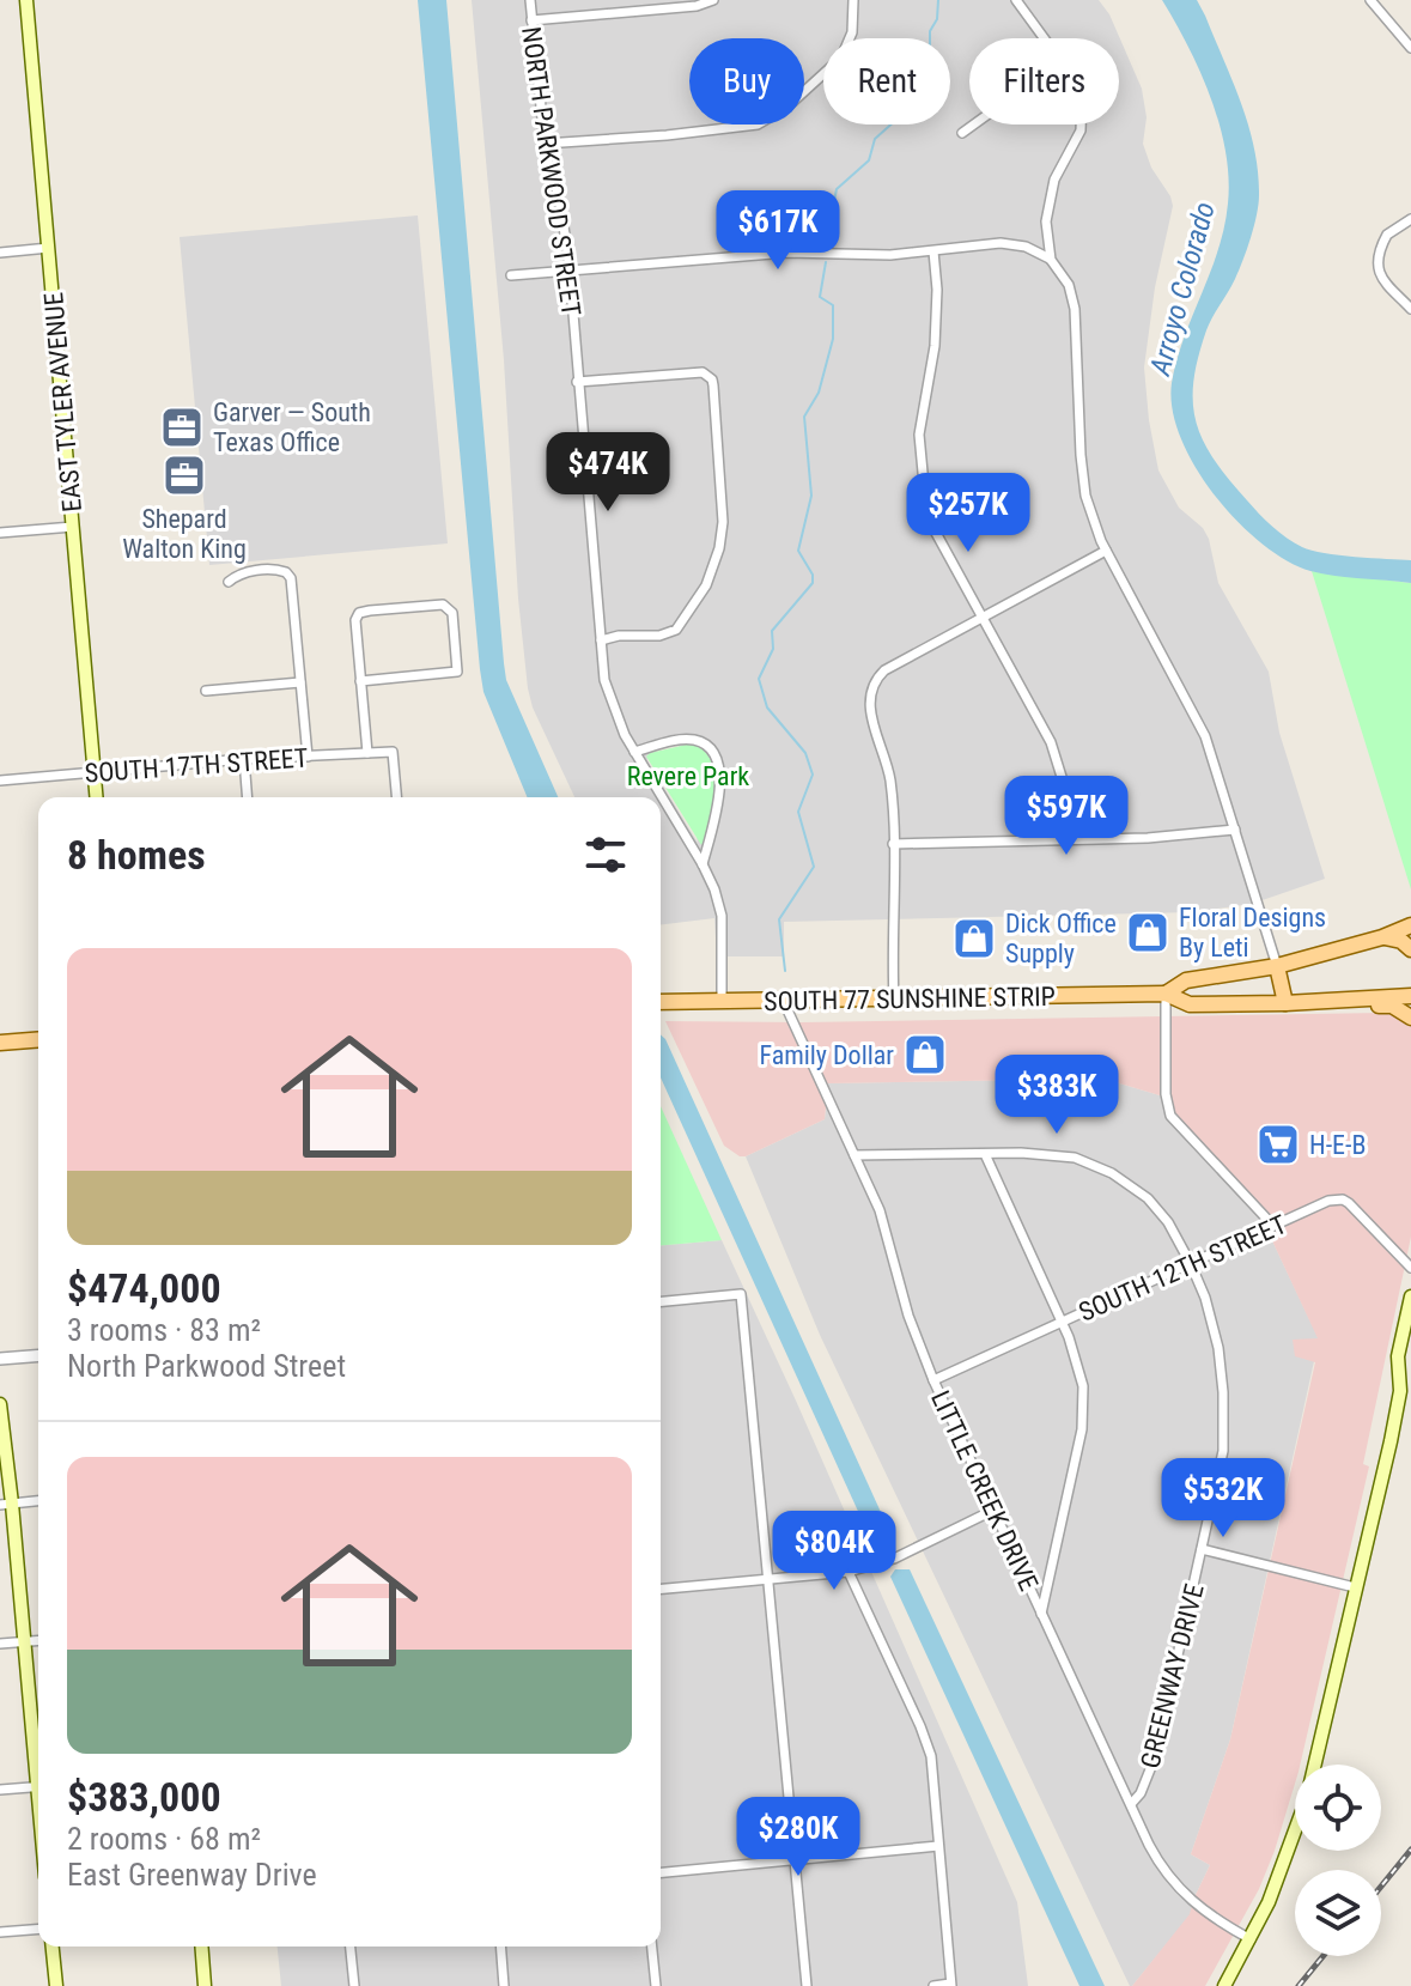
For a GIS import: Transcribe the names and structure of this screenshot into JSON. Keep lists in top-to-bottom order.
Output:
{
  "streets": {
    "main road": ["EAST TYLER AVENUE", "SOUTH 77 SUNSHINE STRIP"],
    "street": [
      "NORTH PARKWOOD STREET",
      "SOUTH 17TH STREET",
      "SOUTH 12TH STREET",
      "LITTLE CREEK DRIVE",
      "GREENWAY DRIVE"
    ]
  },
  "crossings": [
    ["NORTH PARKWOOD STREET", "SOUTH 77 SUNSHINE STRIP"],
    ["EAST TYLER AVENUE", "SOUTH 17TH STREET"],
    ["SOUTH 77 SUNSHINE STRIP", "LITTLE CREEK DRIVE"],
    ["SOUTH 12TH STREET", "LITTLE CREEK DRIVE"],
    ["SOUTH 12TH STREET", "GREENWAY DRIVE"],
    ["LITTLE CREEK DRIVE", "GREENWAY DRIVE"]
  ],
  "water": ["Arroyo Colorado"],
  "parks": ["Revere Park"],
  "places": {
    "office": ["Garver — South Texas Office", "Shepard Walton King"],
    "shop": ["Floral Designs By Leti", "Dick Office Supply", "Family Dollar"],
    "supermarket": ["H-E-B"]
  },
  "page": {
    "chip": ["Buy", "Rent", "Filters"],
    "price": [
      "$617K",
      "$474K",
      "$257K",
      "$597K",
      "$383K",
      "$532K",
      "$804K",
      "$280K"
    ],
    "heading": "8 homes",
    "list": [
      {
        "name": "$474,000",
        "note": "3 rooms · 83 m² · North Parkwood Street"
      },
      {
        "name": "$383,000",
        "note": "2 rooms · 68 m² · East Greenway Drive"
      }
    ]
  }
}
